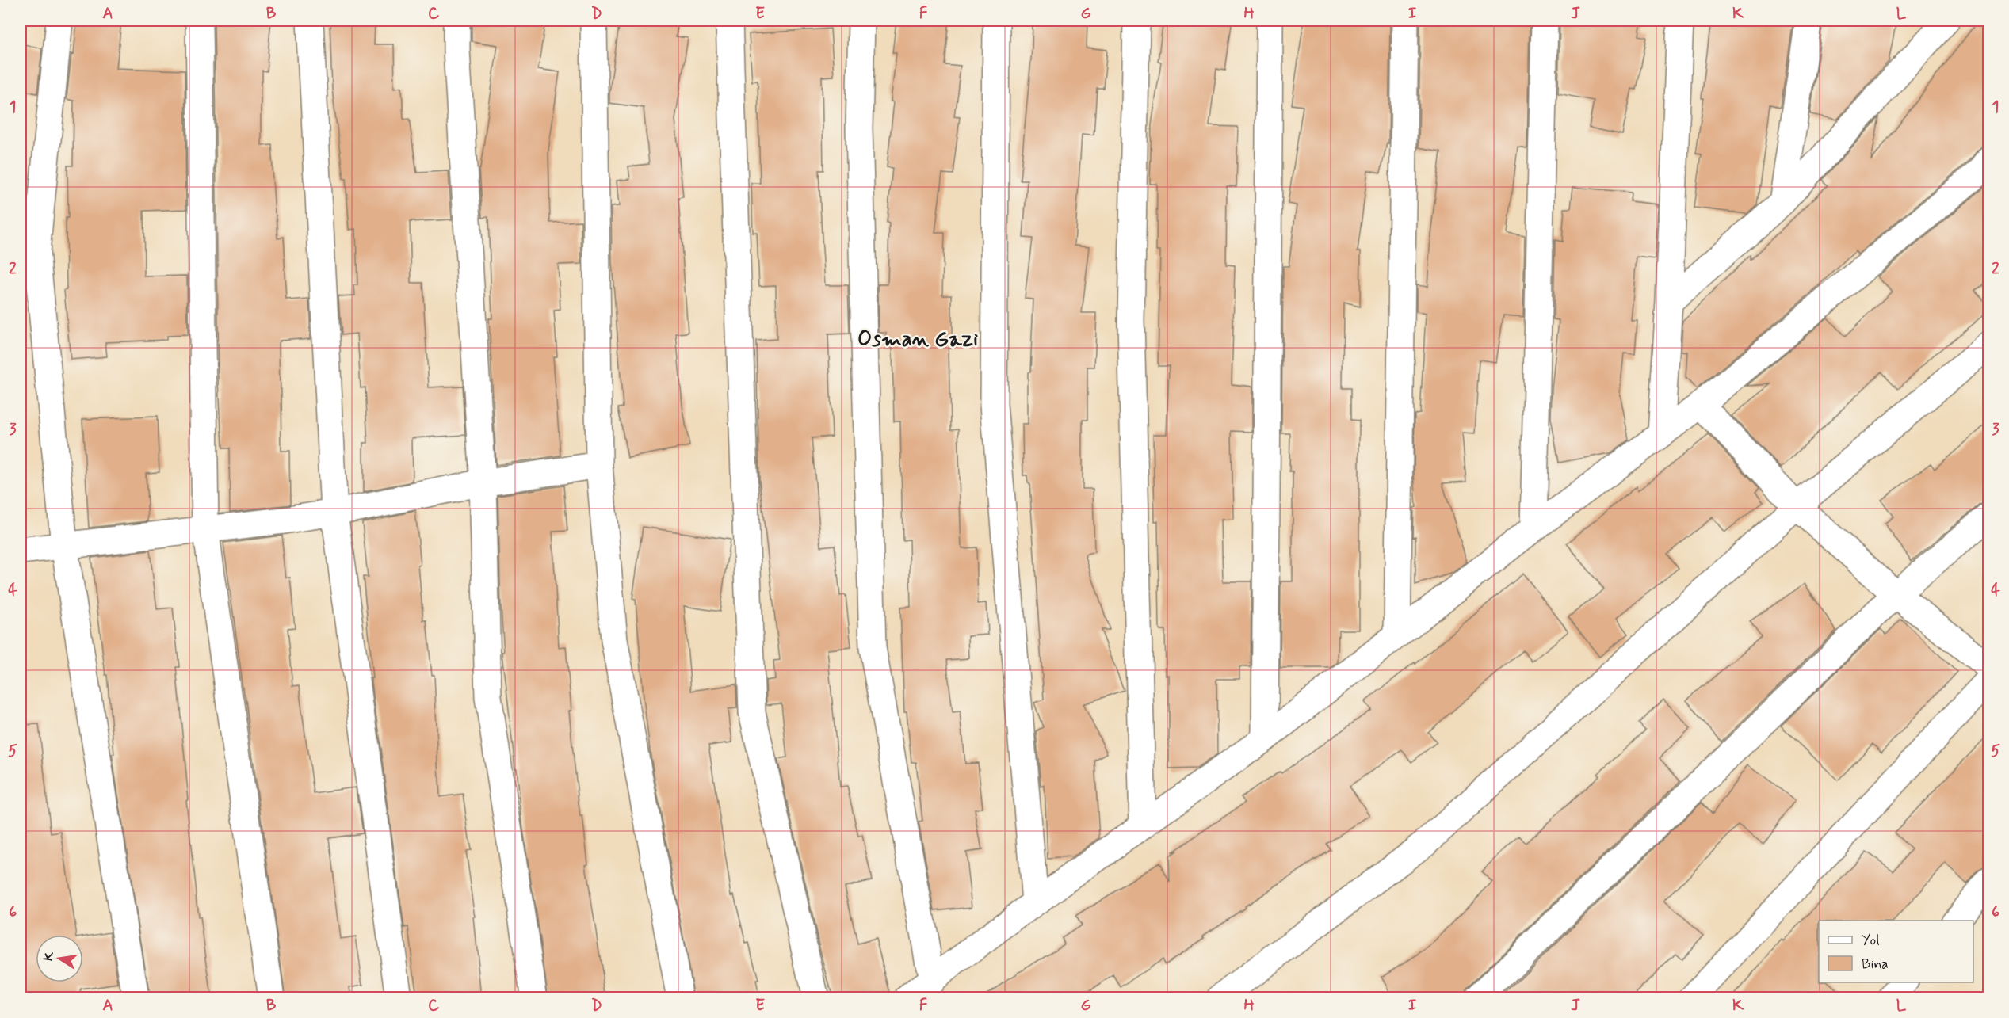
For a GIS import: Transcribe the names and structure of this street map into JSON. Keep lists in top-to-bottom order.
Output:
{
  "districts": ["Osman Gazi"],
  "legend": ["Yol", "Bina"],
  "north": "left",
  "grid": {
    "columns": [
      "A",
      "B",
      "C",
      "D",
      "E",
      "F",
      "G",
      "H",
      "I",
      "J",
      "K",
      "L"
    ],
    "rows": [
      "1",
      "2",
      "3",
      "4",
      "5",
      "6"
    ]
  }
}
